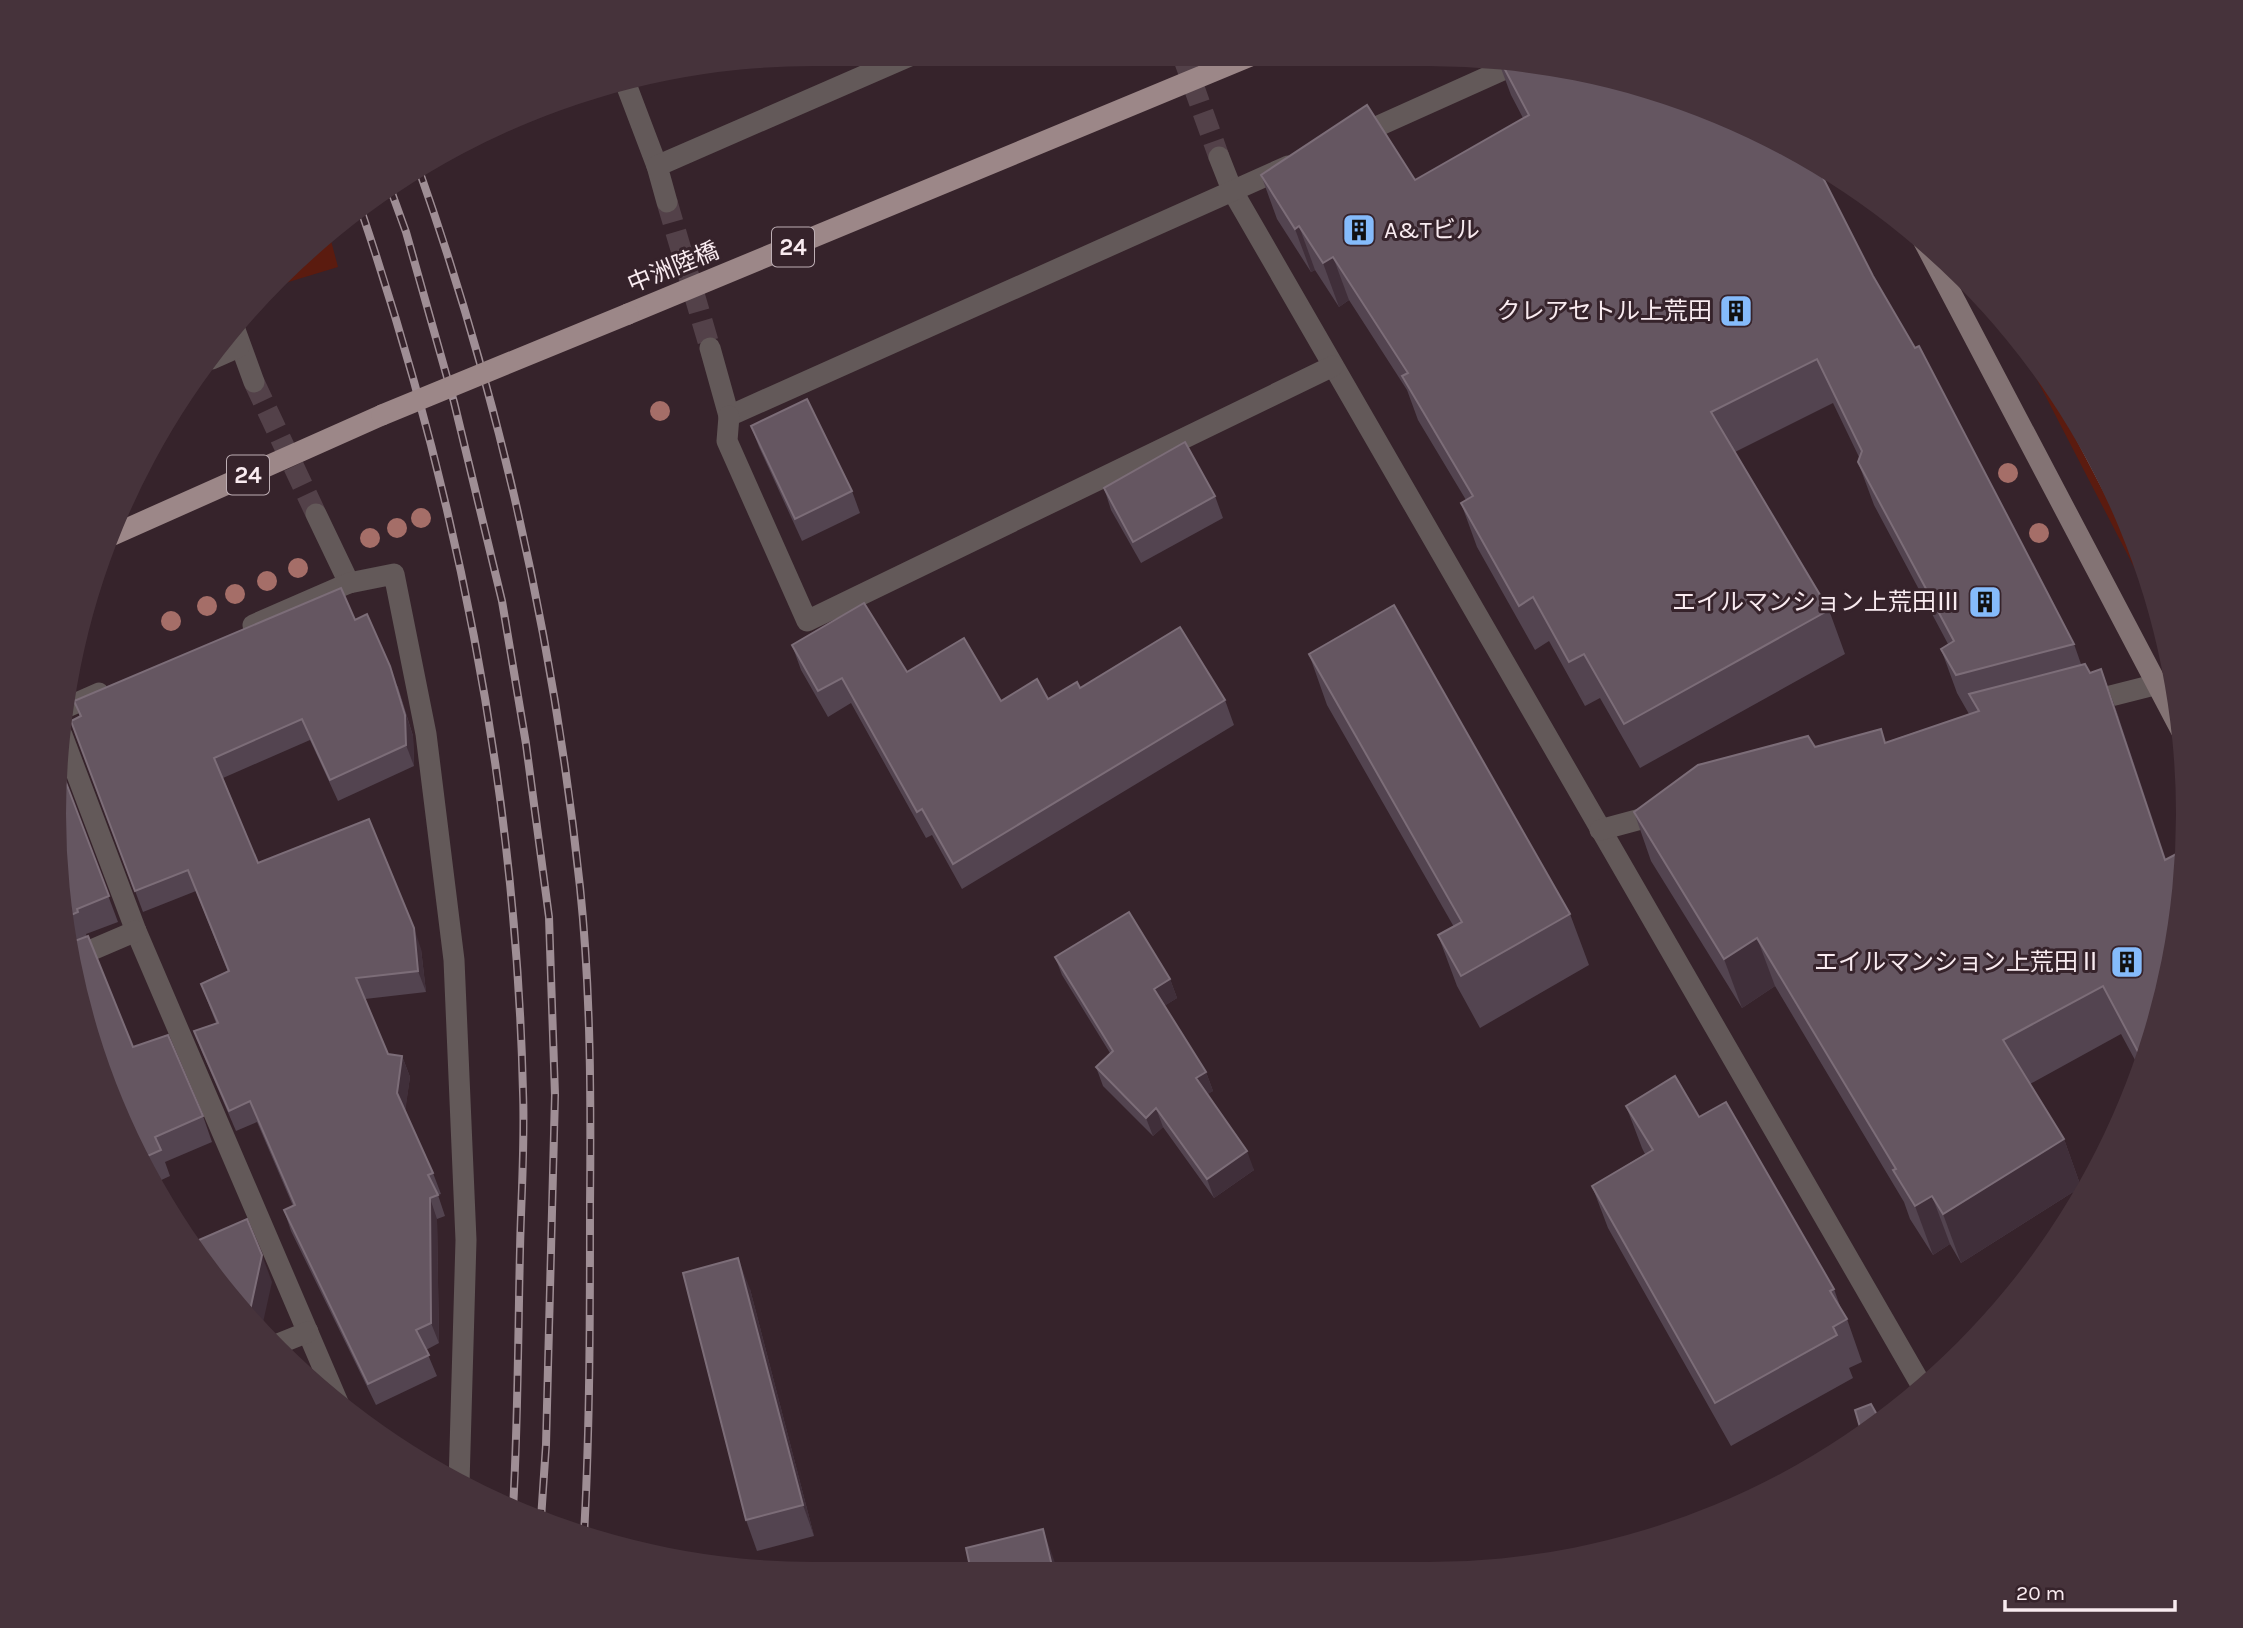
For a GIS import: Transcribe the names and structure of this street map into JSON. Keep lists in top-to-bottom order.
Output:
{
  "streets": {
    "main road": ["24", "中洲陸橋"]
  },
  "places": {
    "building": [
      "A&Tビル",
      "クレアセトル上荒田",
      "エイルマンション上荒田Ⅲ",
      "エイルマンション上荒田Ⅱ"
    ]
  },
  "scale_bar": "20 m"
}
